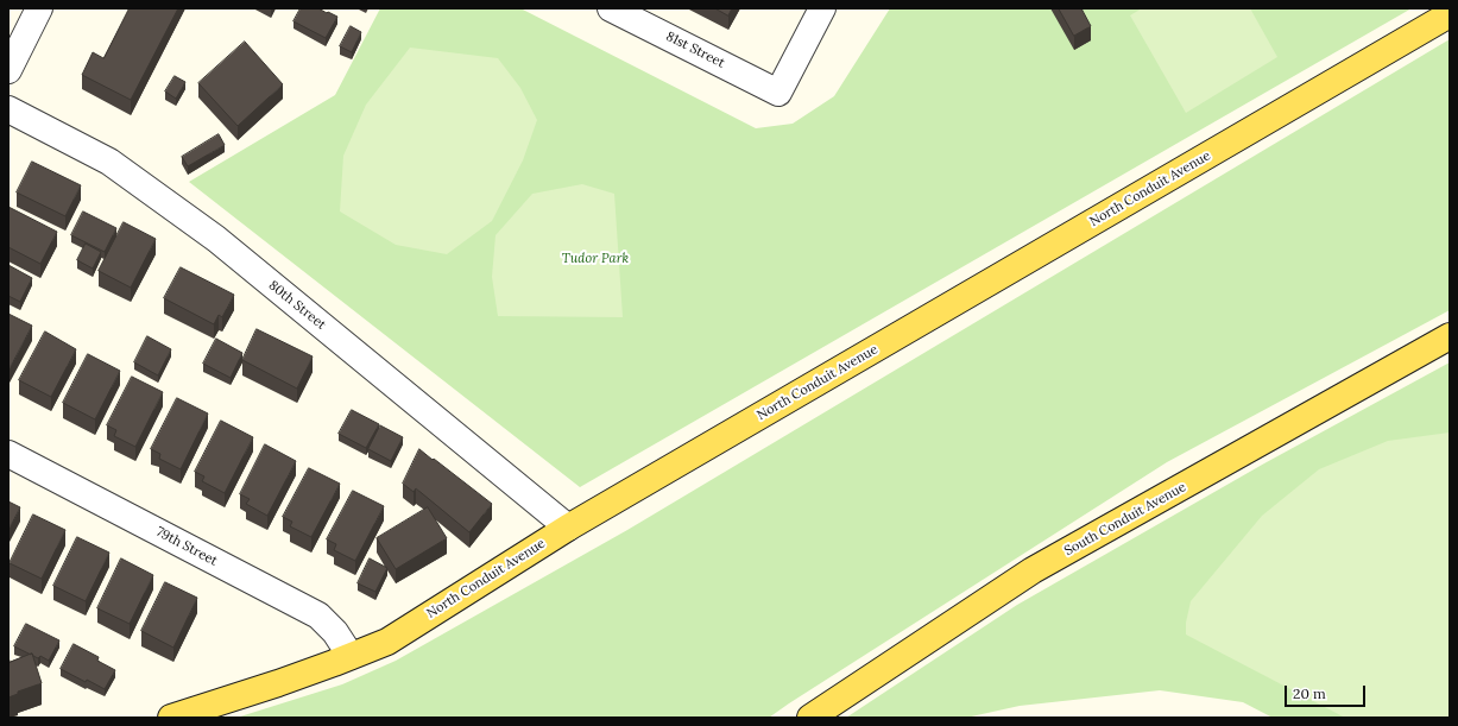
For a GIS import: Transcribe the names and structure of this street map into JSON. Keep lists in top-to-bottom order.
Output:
{
  "streets": {
    "main road": ["North Conduit Avenue", "South Conduit Avenue"],
    "street": ["81st Street", "80th Street", "79th Street"]
  },
  "crossings": [
    ["North Conduit Avenue", "80th Street"],
    ["North Conduit Avenue", "79th Street"]
  ],
  "parks": ["Tudor Park"],
  "scale_bar": "20 m"
}
